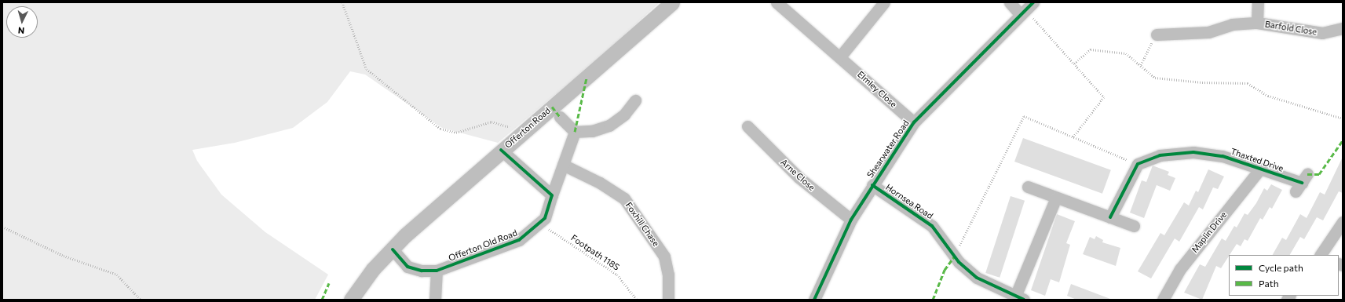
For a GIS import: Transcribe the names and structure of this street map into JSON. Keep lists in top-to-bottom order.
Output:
{
  "streets": {
    "main road": ["Offerton Road"],
    "street": [
      "Barfold Close",
      "Elmley Close",
      "Shearwater Road",
      "Thaxted Drive",
      "Arne Close",
      "Hornsea Road",
      "Foxhill Chase",
      "Maplin Drive",
      "Offerton Old Road"
    ],
    "path": ["Footpath 118S"]
  },
  "crossings": [
    ["Elmley Close", "Shearwater Road"],
    ["Offerton Road", "Offerton Old Road"],
    ["Shearwater Road", "Arne Close"],
    ["Shearwater Road", "Hornsea Road"],
    ["Thaxted Drive", "Maplin Drive"],
    ["Foxhill Chase", "Offerton Old Road"],
    ["Offerton Old Road", "Footpath 118S"]
  ],
  "legend": ["Cycle path", "Path"],
  "north": "bottom"
}
